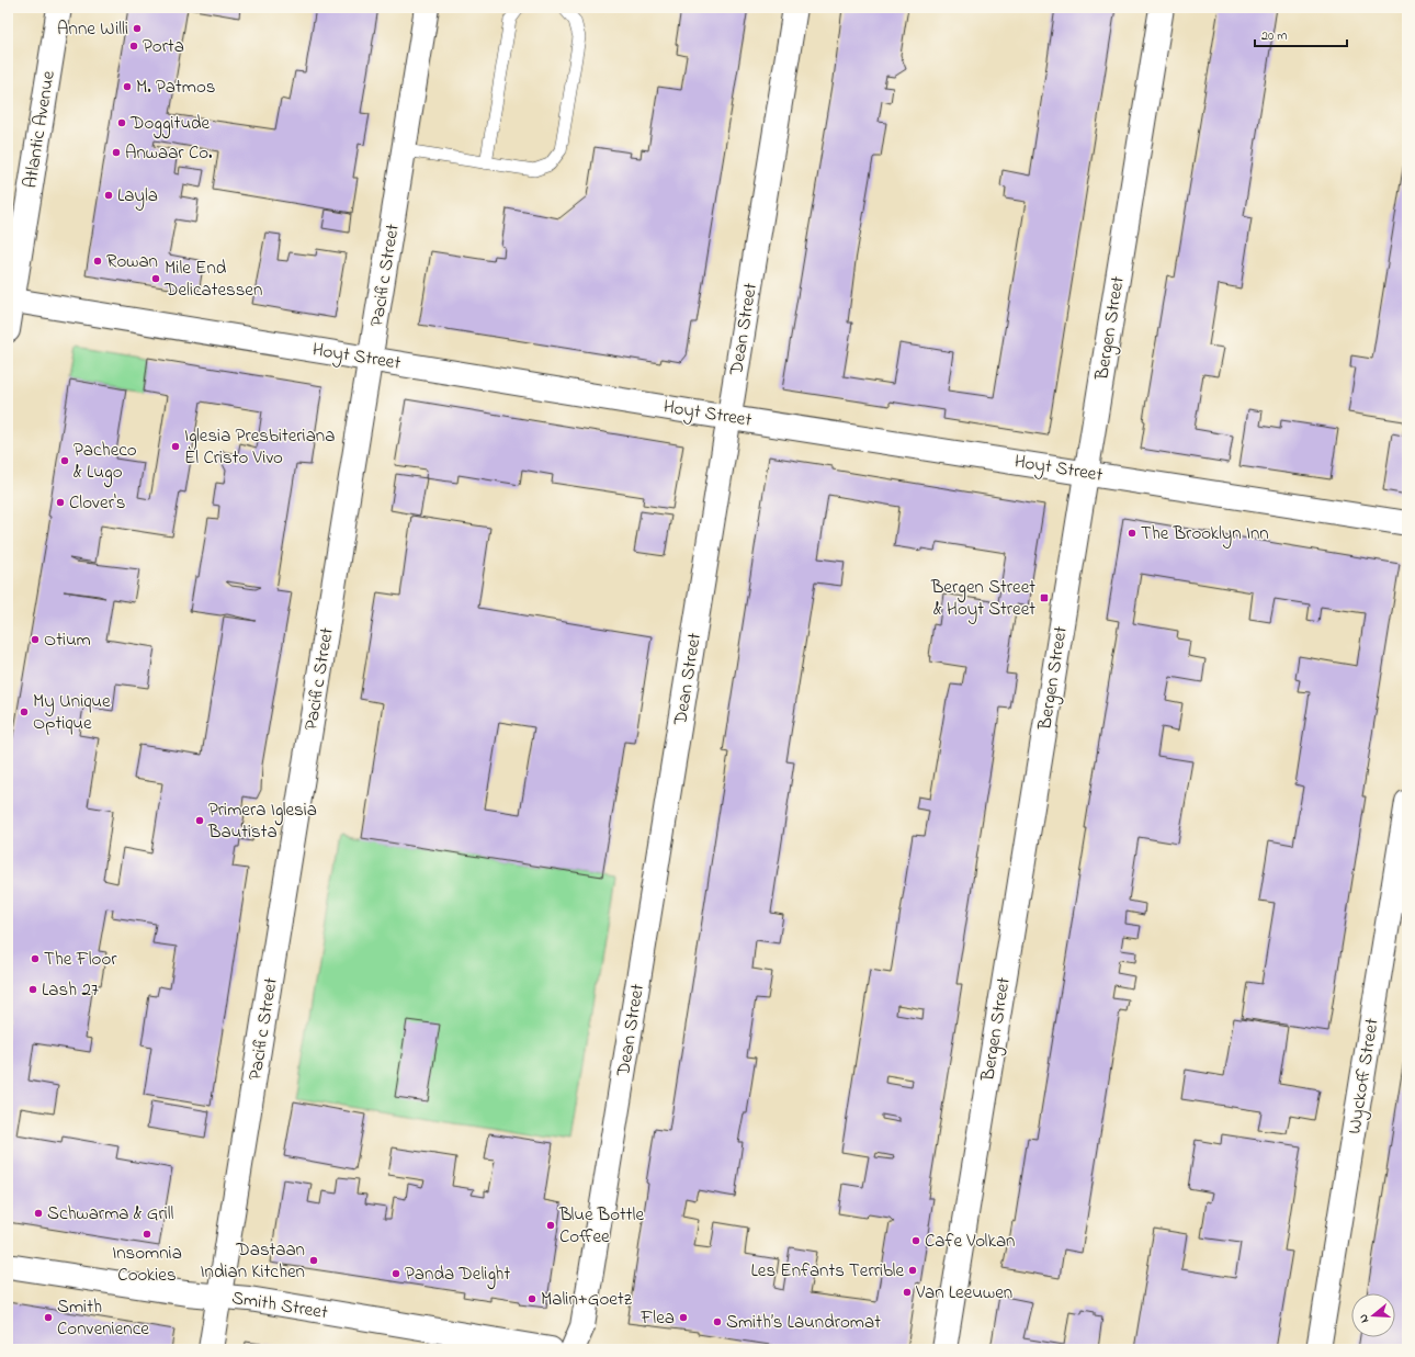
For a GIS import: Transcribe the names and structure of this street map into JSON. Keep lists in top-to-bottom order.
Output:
{
  "streets": {
    "street": [
      "Atlantic Avenue",
      "Pacific Street",
      "Bergen Street",
      "Dean Street",
      "Hoyt Street",
      "Wyckoff Street",
      "Smith Street"
    ]
  },
  "crossings": [
    ["Atlantic Avenue", "Hoyt Street"],
    ["Pacific Street", "Hoyt Street"],
    ["Pacific Street", "Smith Street"],
    ["Bergen Street", "Hoyt Street"],
    ["Dean Street", "Hoyt Street"]
  ],
  "places": {
    "other": [
      "Anne Willi",
      "Porta",
      "M. Patmos",
      "Doggitude",
      "Anwaar Co.",
      "Layla",
      "Rowan",
      "Mile End Delicatessen",
      "Iglesia Presbiteriana El Cristo Vivo",
      "Pacheco & Lugo",
      "Clover's",
      "The Brooklyn Inn",
      "Otium",
      "My Unique Optique",
      "Primera Iglesia Bautista",
      "The Floor",
      "Lash 27",
      "Schwarma & Grill",
      "Blue Bottle Coffee",
      "Insomnia Cookies",
      "Cafe Volkan",
      "Dastaan Indian Kitchen",
      "Les Enfants Terrible",
      "Panda Delight",
      "Van Leeuwen",
      "Malin+Goetz",
      "Smith Convenience",
      "Flea",
      "Smith’s Laundromat"
    ],
    "transit": ["Bergen Street & Hoyt Street"]
  },
  "scale_bar": "20 m",
  "north": "left"
}
